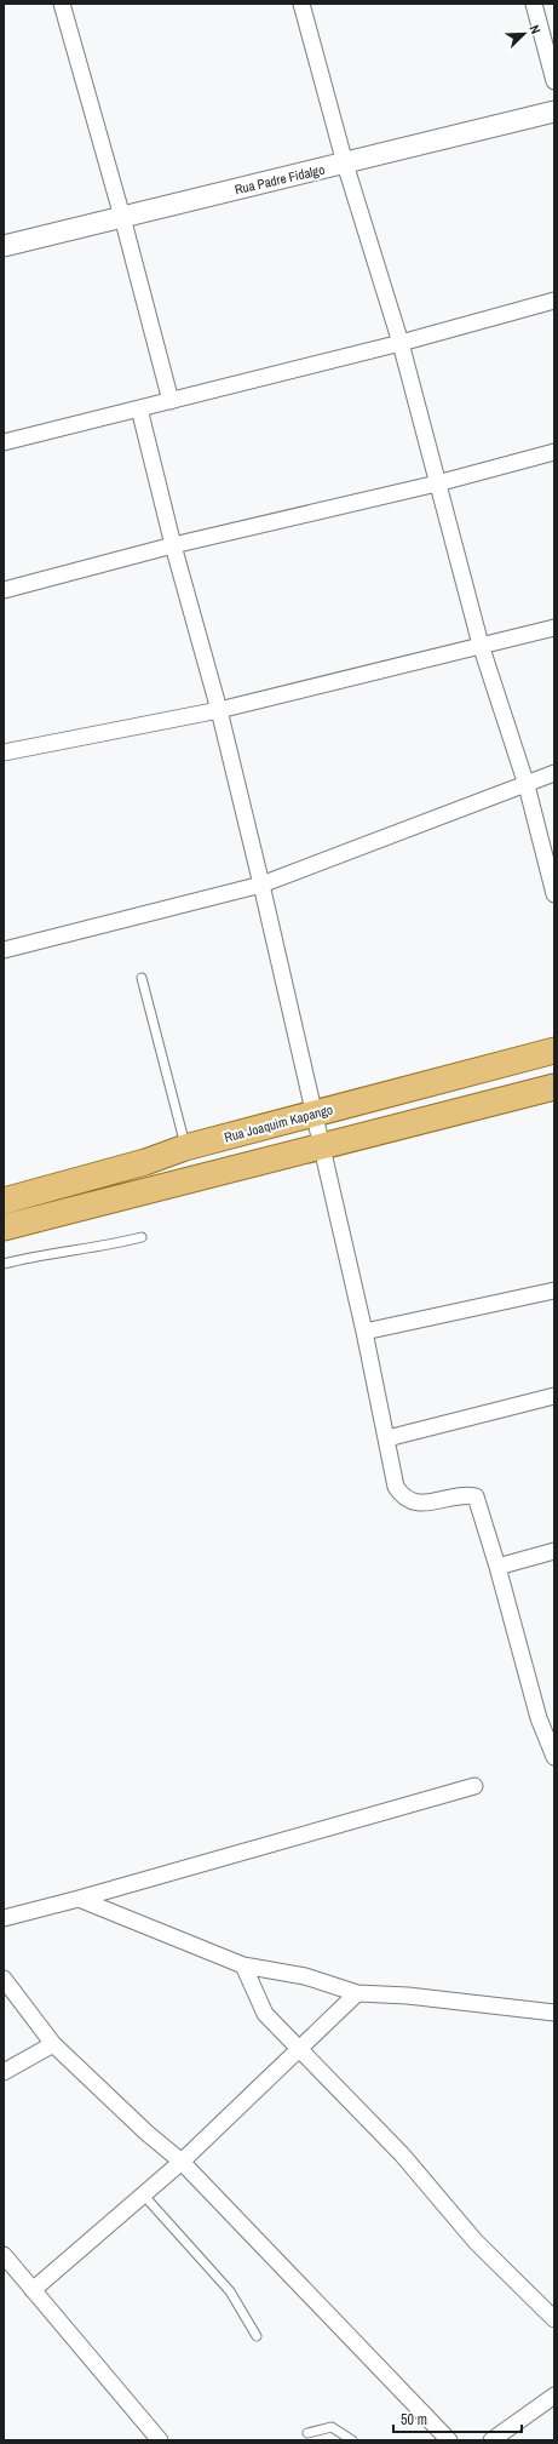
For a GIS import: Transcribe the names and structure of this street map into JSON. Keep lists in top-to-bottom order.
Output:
{
  "streets": {
    "main road": ["Rua Joaquim Kapango"],
    "street": ["Rua Padre Fidalgo"]
  },
  "scale_bar": "50 m",
  "north": "top right"
}
